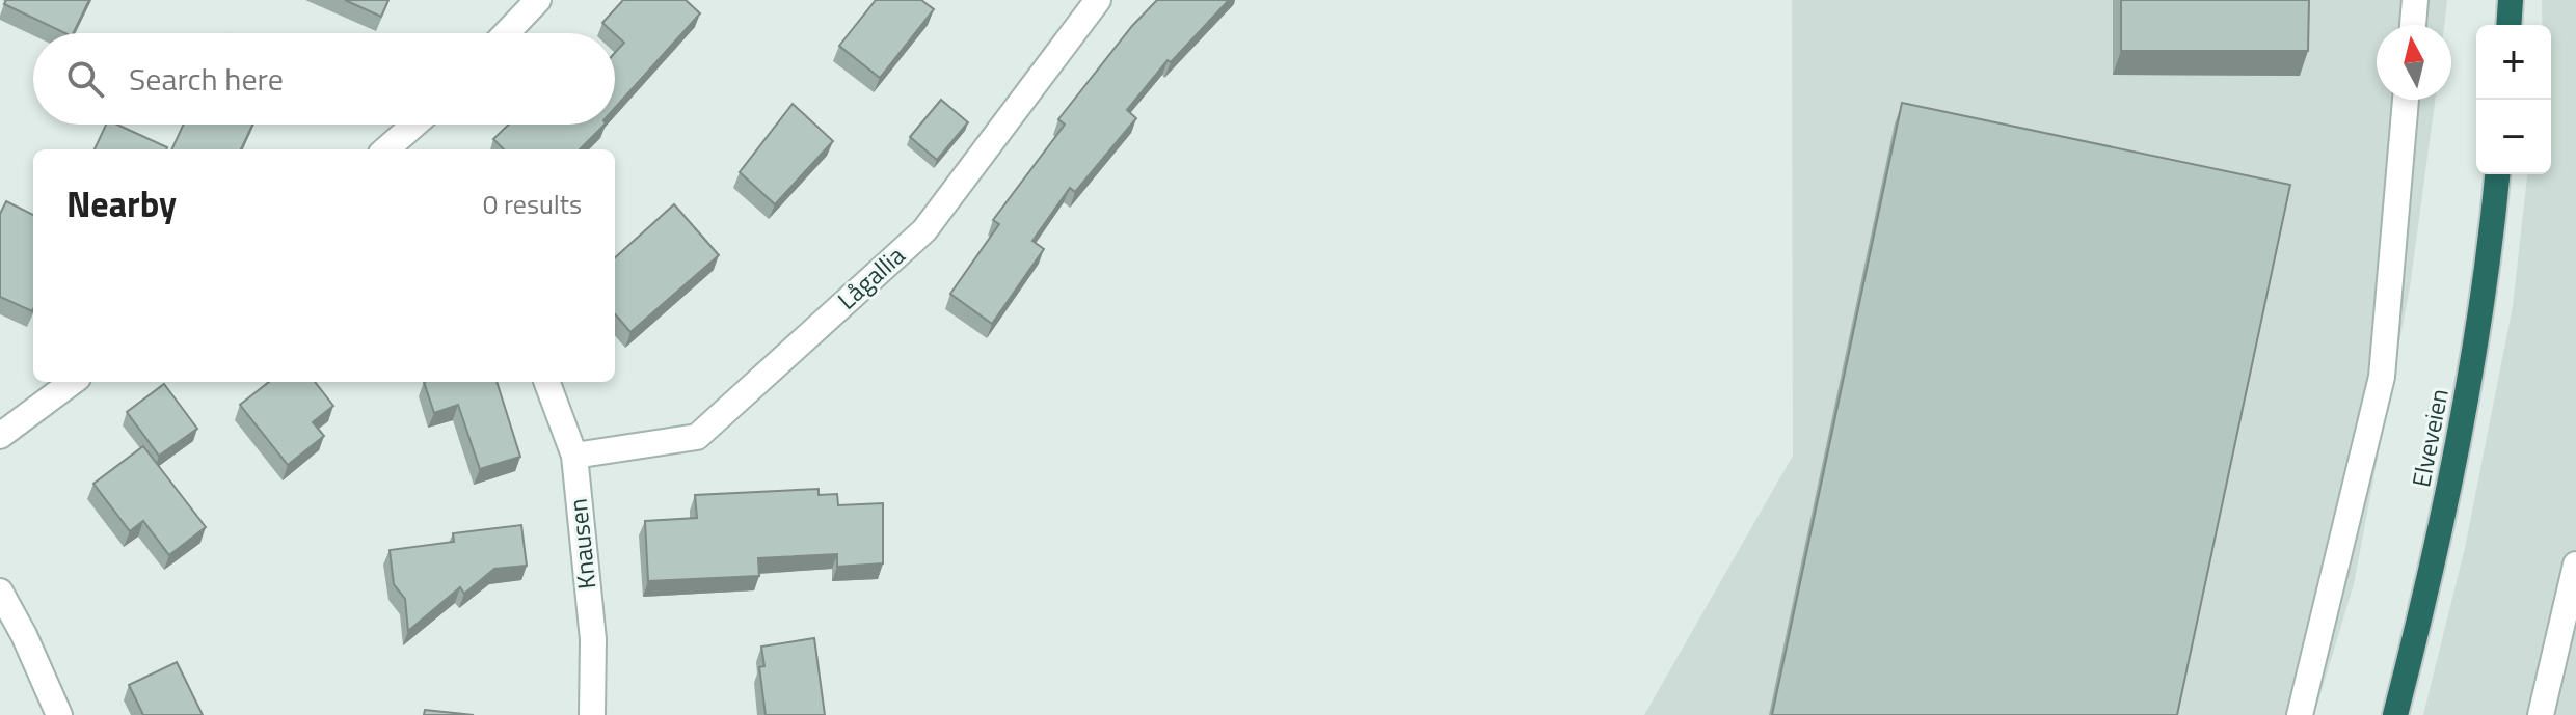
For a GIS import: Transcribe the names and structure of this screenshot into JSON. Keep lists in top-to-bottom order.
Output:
{
  "streets": {
    "highway": ["Elveveien"],
    "street": ["Lågallia", "Knausen"]
  },
  "crossings": [
    ["Lågallia", "Knausen"]
  ],
  "north": "top",
  "page": {
    "map_buttons": ["+", "−"],
    "search": "Search here",
    "heading": ["Nearby", "0 results"]
  }
}
